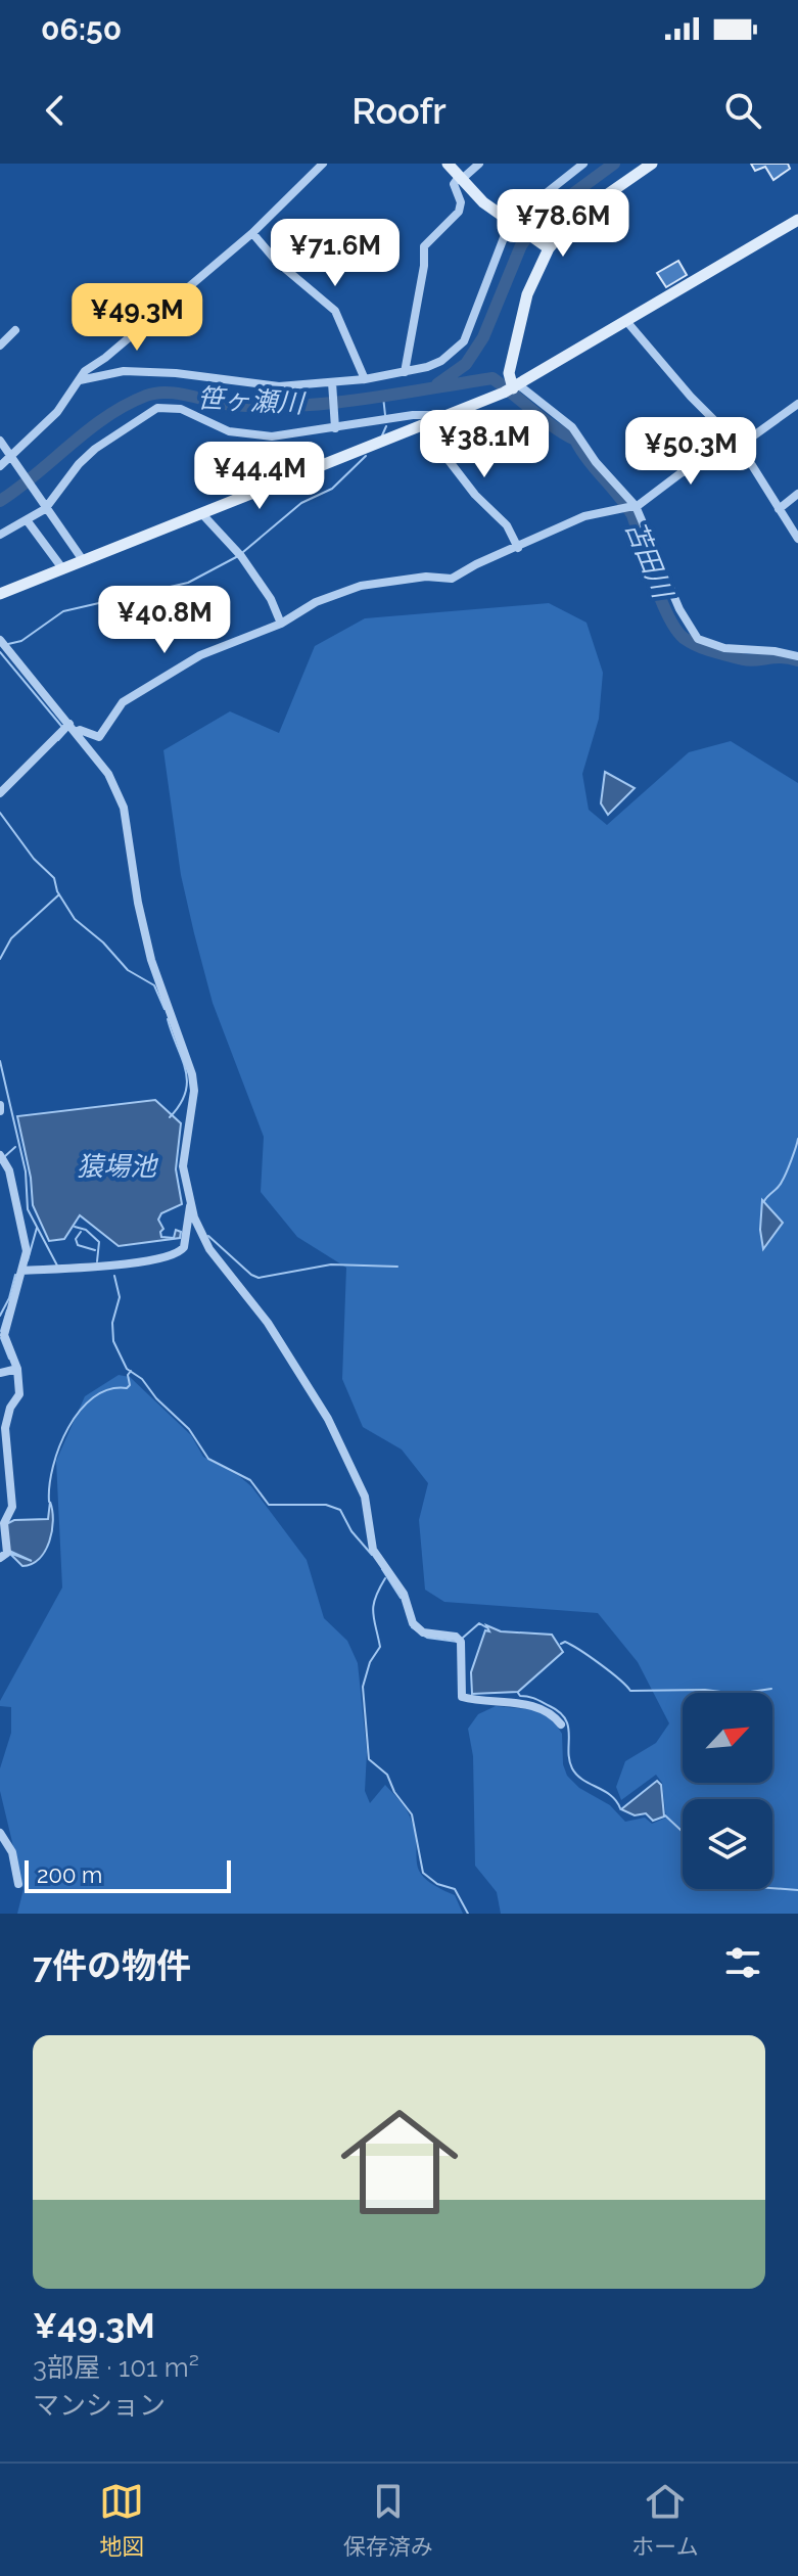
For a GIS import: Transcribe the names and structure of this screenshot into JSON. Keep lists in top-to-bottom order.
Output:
{
  "water": ["笹ヶ瀬川", "苫田川", "猿場池"],
  "scale_bar": "200 m",
  "north": "top right",
  "page": {
    "status": "06:50",
    "header": "Roofr",
    "price": [
      "¥78.6M",
      "¥71.6M",
      "¥49.3M",
      "¥38.1M",
      "¥50.3M",
      "¥44.4M",
      "¥40.8M"
    ],
    "scale": "200 m",
    "heading": "7件の物件",
    "list": [
      {
        "name": "¥49.3M",
        "note": "3部屋 · 101 m² · マンション"
      }
    ],
    "tabs": ["地図", "保存済み", "ホーム"]
  }
}
